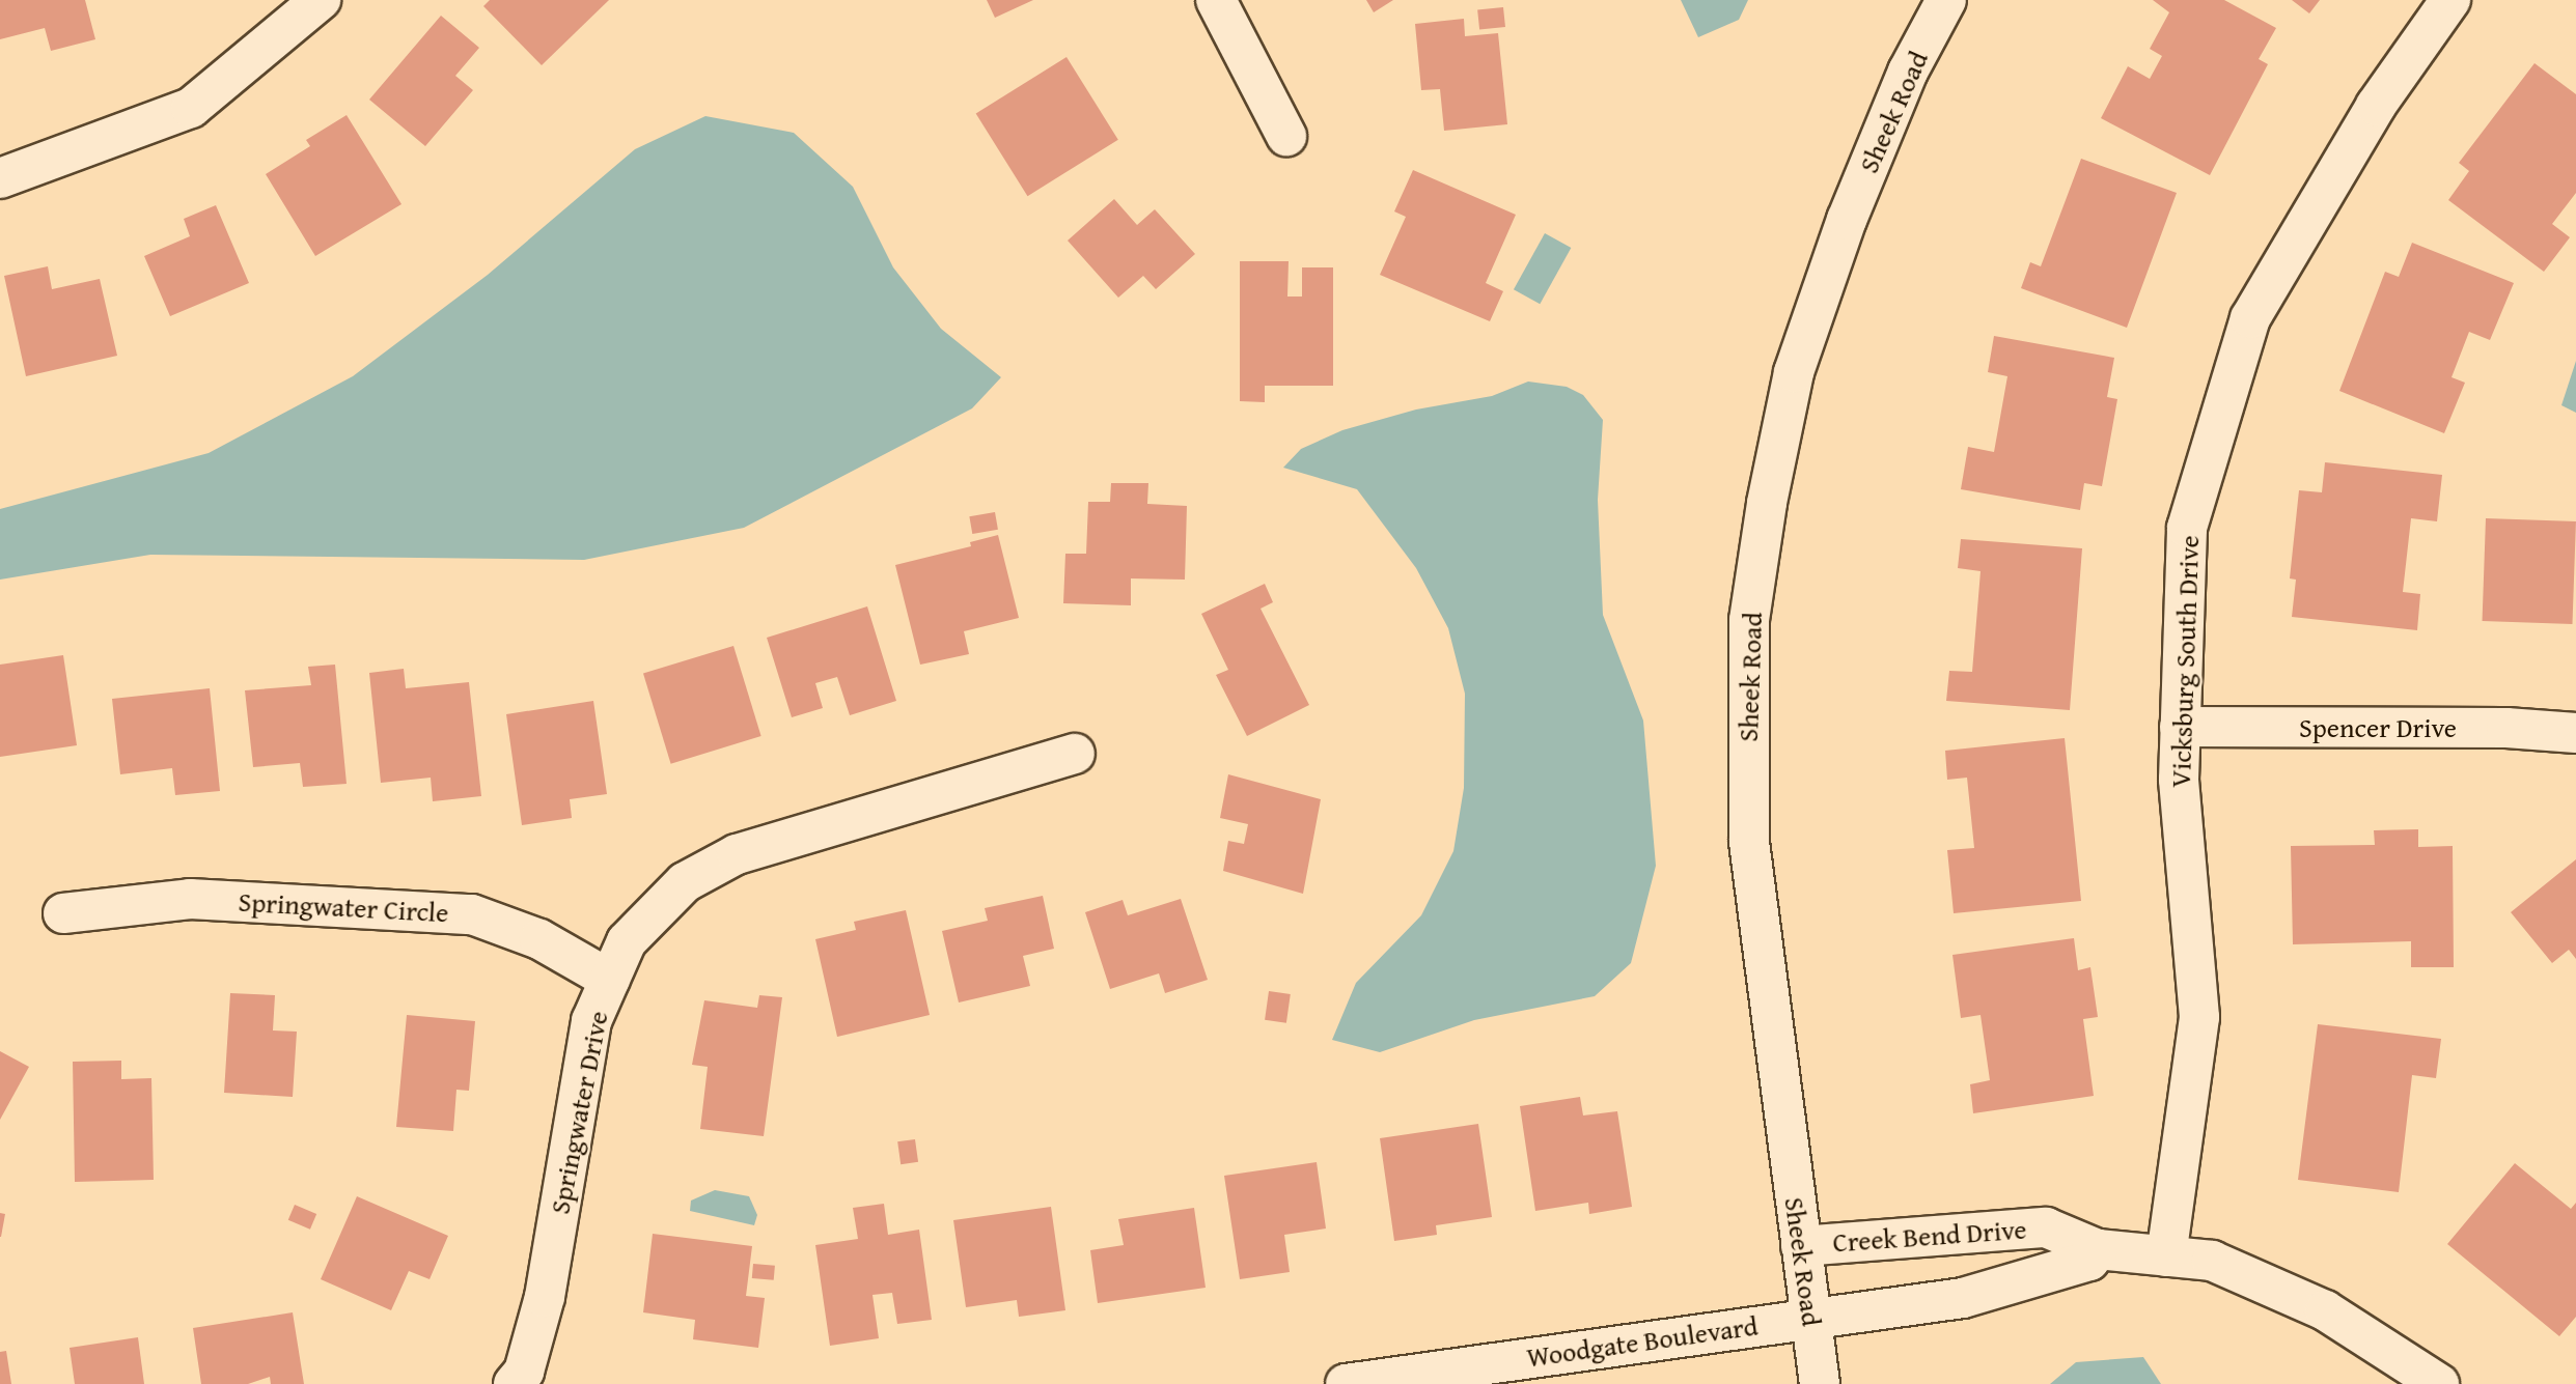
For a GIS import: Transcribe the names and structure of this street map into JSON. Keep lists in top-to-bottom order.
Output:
{
  "streets": {
    "street": [
      "Sheek Road",
      "Vicksburg South Drive",
      "Spencer Drive",
      "Springwater Circle",
      "Springwater Drive",
      "Creek Bend Drive",
      "Woodgate Boulevard"
    ]
  },
  "crossings": [
    ["Sheek Road", "Creek Bend Drive"],
    ["Sheek Road", "Woodgate Boulevard"],
    ["Vicksburg South Drive", "Spencer Drive"],
    ["Vicksburg South Drive", "Creek Bend Drive"],
    ["Springwater Circle", "Springwater Drive"],
    ["Creek Bend Drive", "Woodgate Boulevard"]
  ]
}
